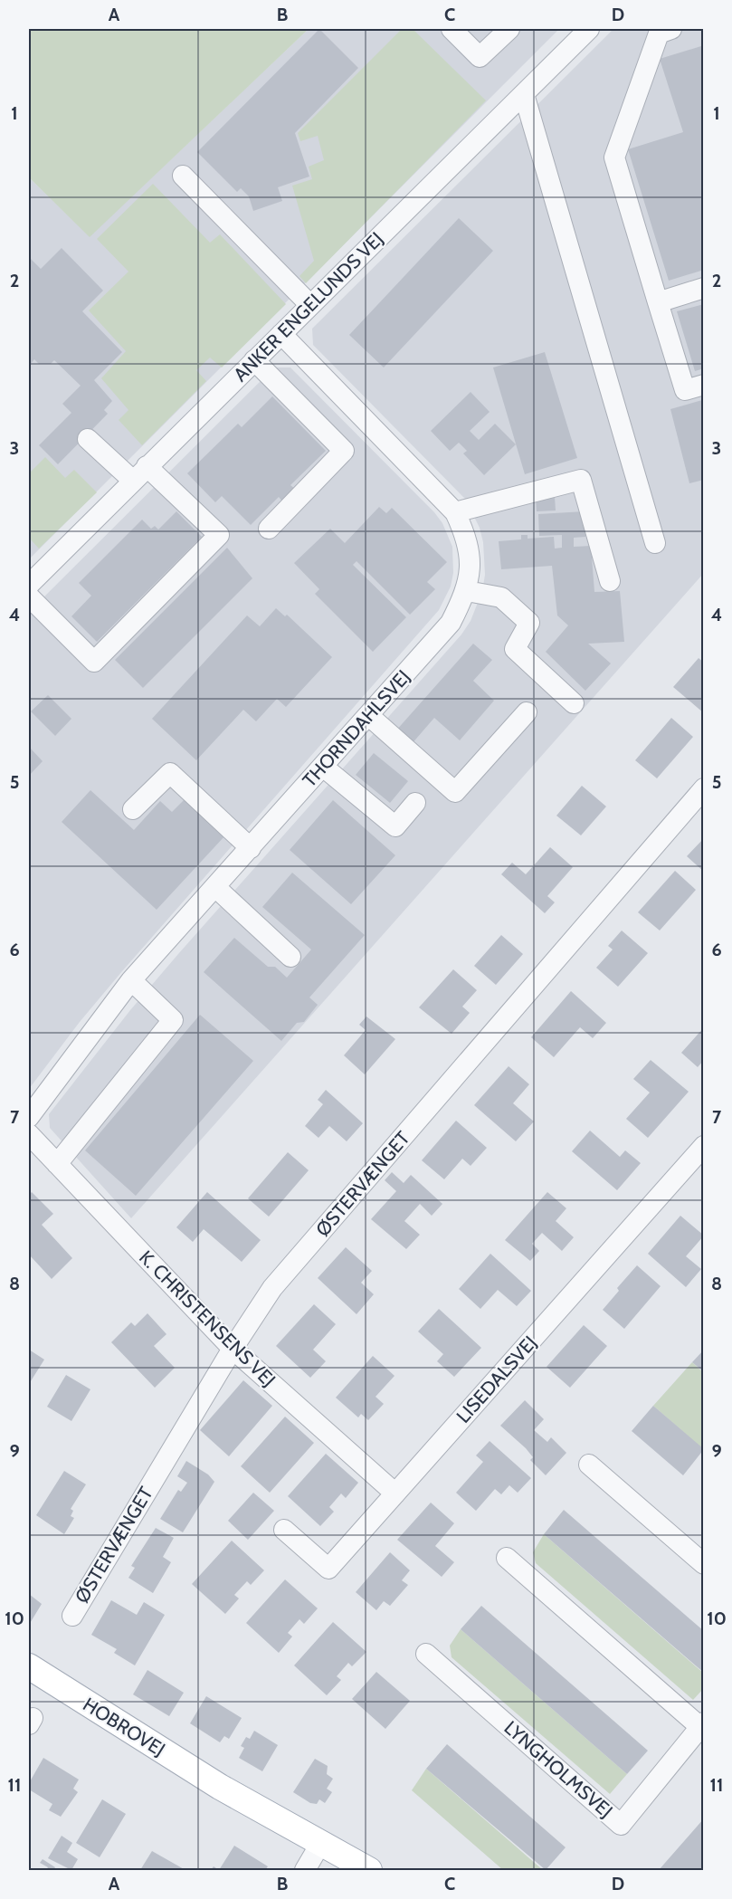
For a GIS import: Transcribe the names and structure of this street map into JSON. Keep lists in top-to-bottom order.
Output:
{
  "streets": {
    "main road": ["HOBROVEJ"],
    "street": [
      "ANKER ENGELUNDS VEJ",
      "THORNDAHLSVEJ",
      "ØSTERVÆNGET",
      "K. CHRISTENSENS VEJ",
      "LISEDALSVEJ",
      "LYNGHOLMSVEJ"
    ]
  },
  "crossings": [
    ["ANKER ENGELUNDS VEJ", "THORNDAHLSVEJ"],
    ["ØSTERVÆNGET", "K. CHRISTENSENS VEJ"],
    ["K. CHRISTENSENS VEJ", "LISEDALSVEJ"]
  ],
  "grid": {
    "columns": [
      "A",
      "B",
      "C",
      "D"
    ],
    "rows": [
      "1",
      "2",
      "3",
      "4",
      "5",
      "6",
      "7",
      "8",
      "9",
      "10",
      "11"
    ]
  }
}
